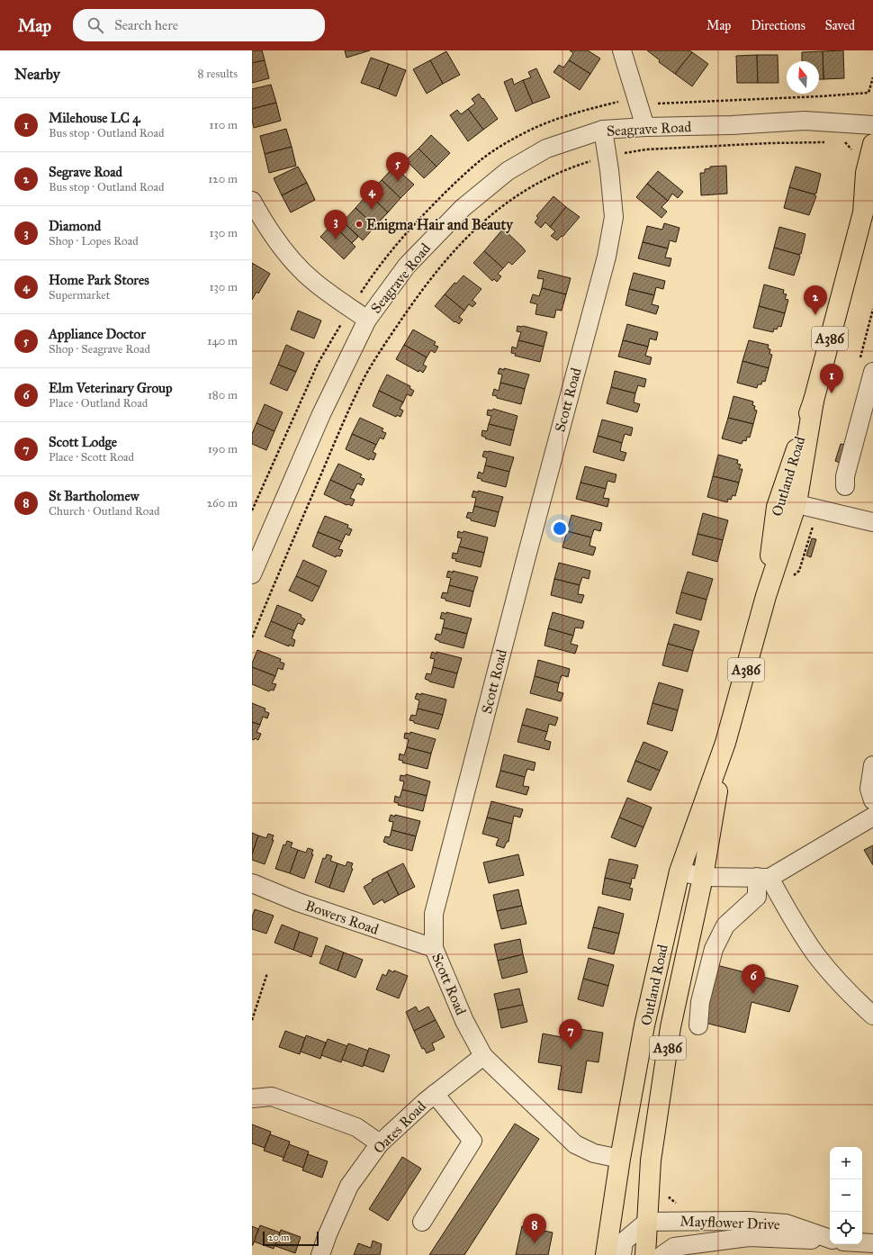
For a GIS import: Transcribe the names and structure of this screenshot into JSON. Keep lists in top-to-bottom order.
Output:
{
  "streets": {
    "main road": ["A386", "Outland Road"],
    "street": [
      "Seagrave Road",
      "Scott Road",
      "Bowers Road",
      "Oates Road",
      "Mayflower Drive"
    ]
  },
  "crossings": [
    ["Seagrave Road", "Scott Road"],
    ["Scott Road", "Outland Road"],
    ["Scott Road", "Bowers Road"],
    ["Scott Road", "Oates Road"],
    ["Outland Road", "Mayflower Drive"]
  ],
  "places": ["Enigma Hair and Beauty"],
  "scale_bar": "20 m",
  "north": "top",
  "page": {
    "header": "Map",
    "search": "Search here",
    "nav": ["Map", "Directions", "Saved"],
    "heading": ["Nearby", "8 results"],
    "list": [
      {
        "mark": "1",
        "name": "Milehouse LC 4",
        "note": "Bus stop · Outland Road",
        "value": "110 m"
      },
      {
        "mark": "2",
        "name": "Segrave Road",
        "note": "Bus stop · Outland Road",
        "value": "120 m"
      },
      {
        "mark": "3",
        "name": "Diamond",
        "note": "Shop · Lopes Road",
        "value": "130 m"
      },
      {
        "mark": "4",
        "name": "Home Park Stores",
        "note": "Supermarket",
        "value": "130 m"
      },
      {
        "mark": "5",
        "name": "Appliance Doctor",
        "note": "Shop · Seagrave Road",
        "value": "140 m"
      },
      {
        "mark": "6",
        "name": "Elm Veterinary Group",
        "note": "Place · Outland Road",
        "value": "180 m"
      },
      {
        "mark": "7",
        "name": "Scott Lodge",
        "note": "Place · Scott Road",
        "value": "190 m"
      },
      {
        "mark": "8",
        "name": "St Bartholomew",
        "note": "Church · Outland Road",
        "value": "260 m"
      }
    ],
    "pins": [
      "5",
      "4",
      "3",
      "2",
      "1",
      "6",
      "7",
      "8"
    ],
    "map_buttons": ["+", "−"],
    "scale": "20 m"
  }
}
